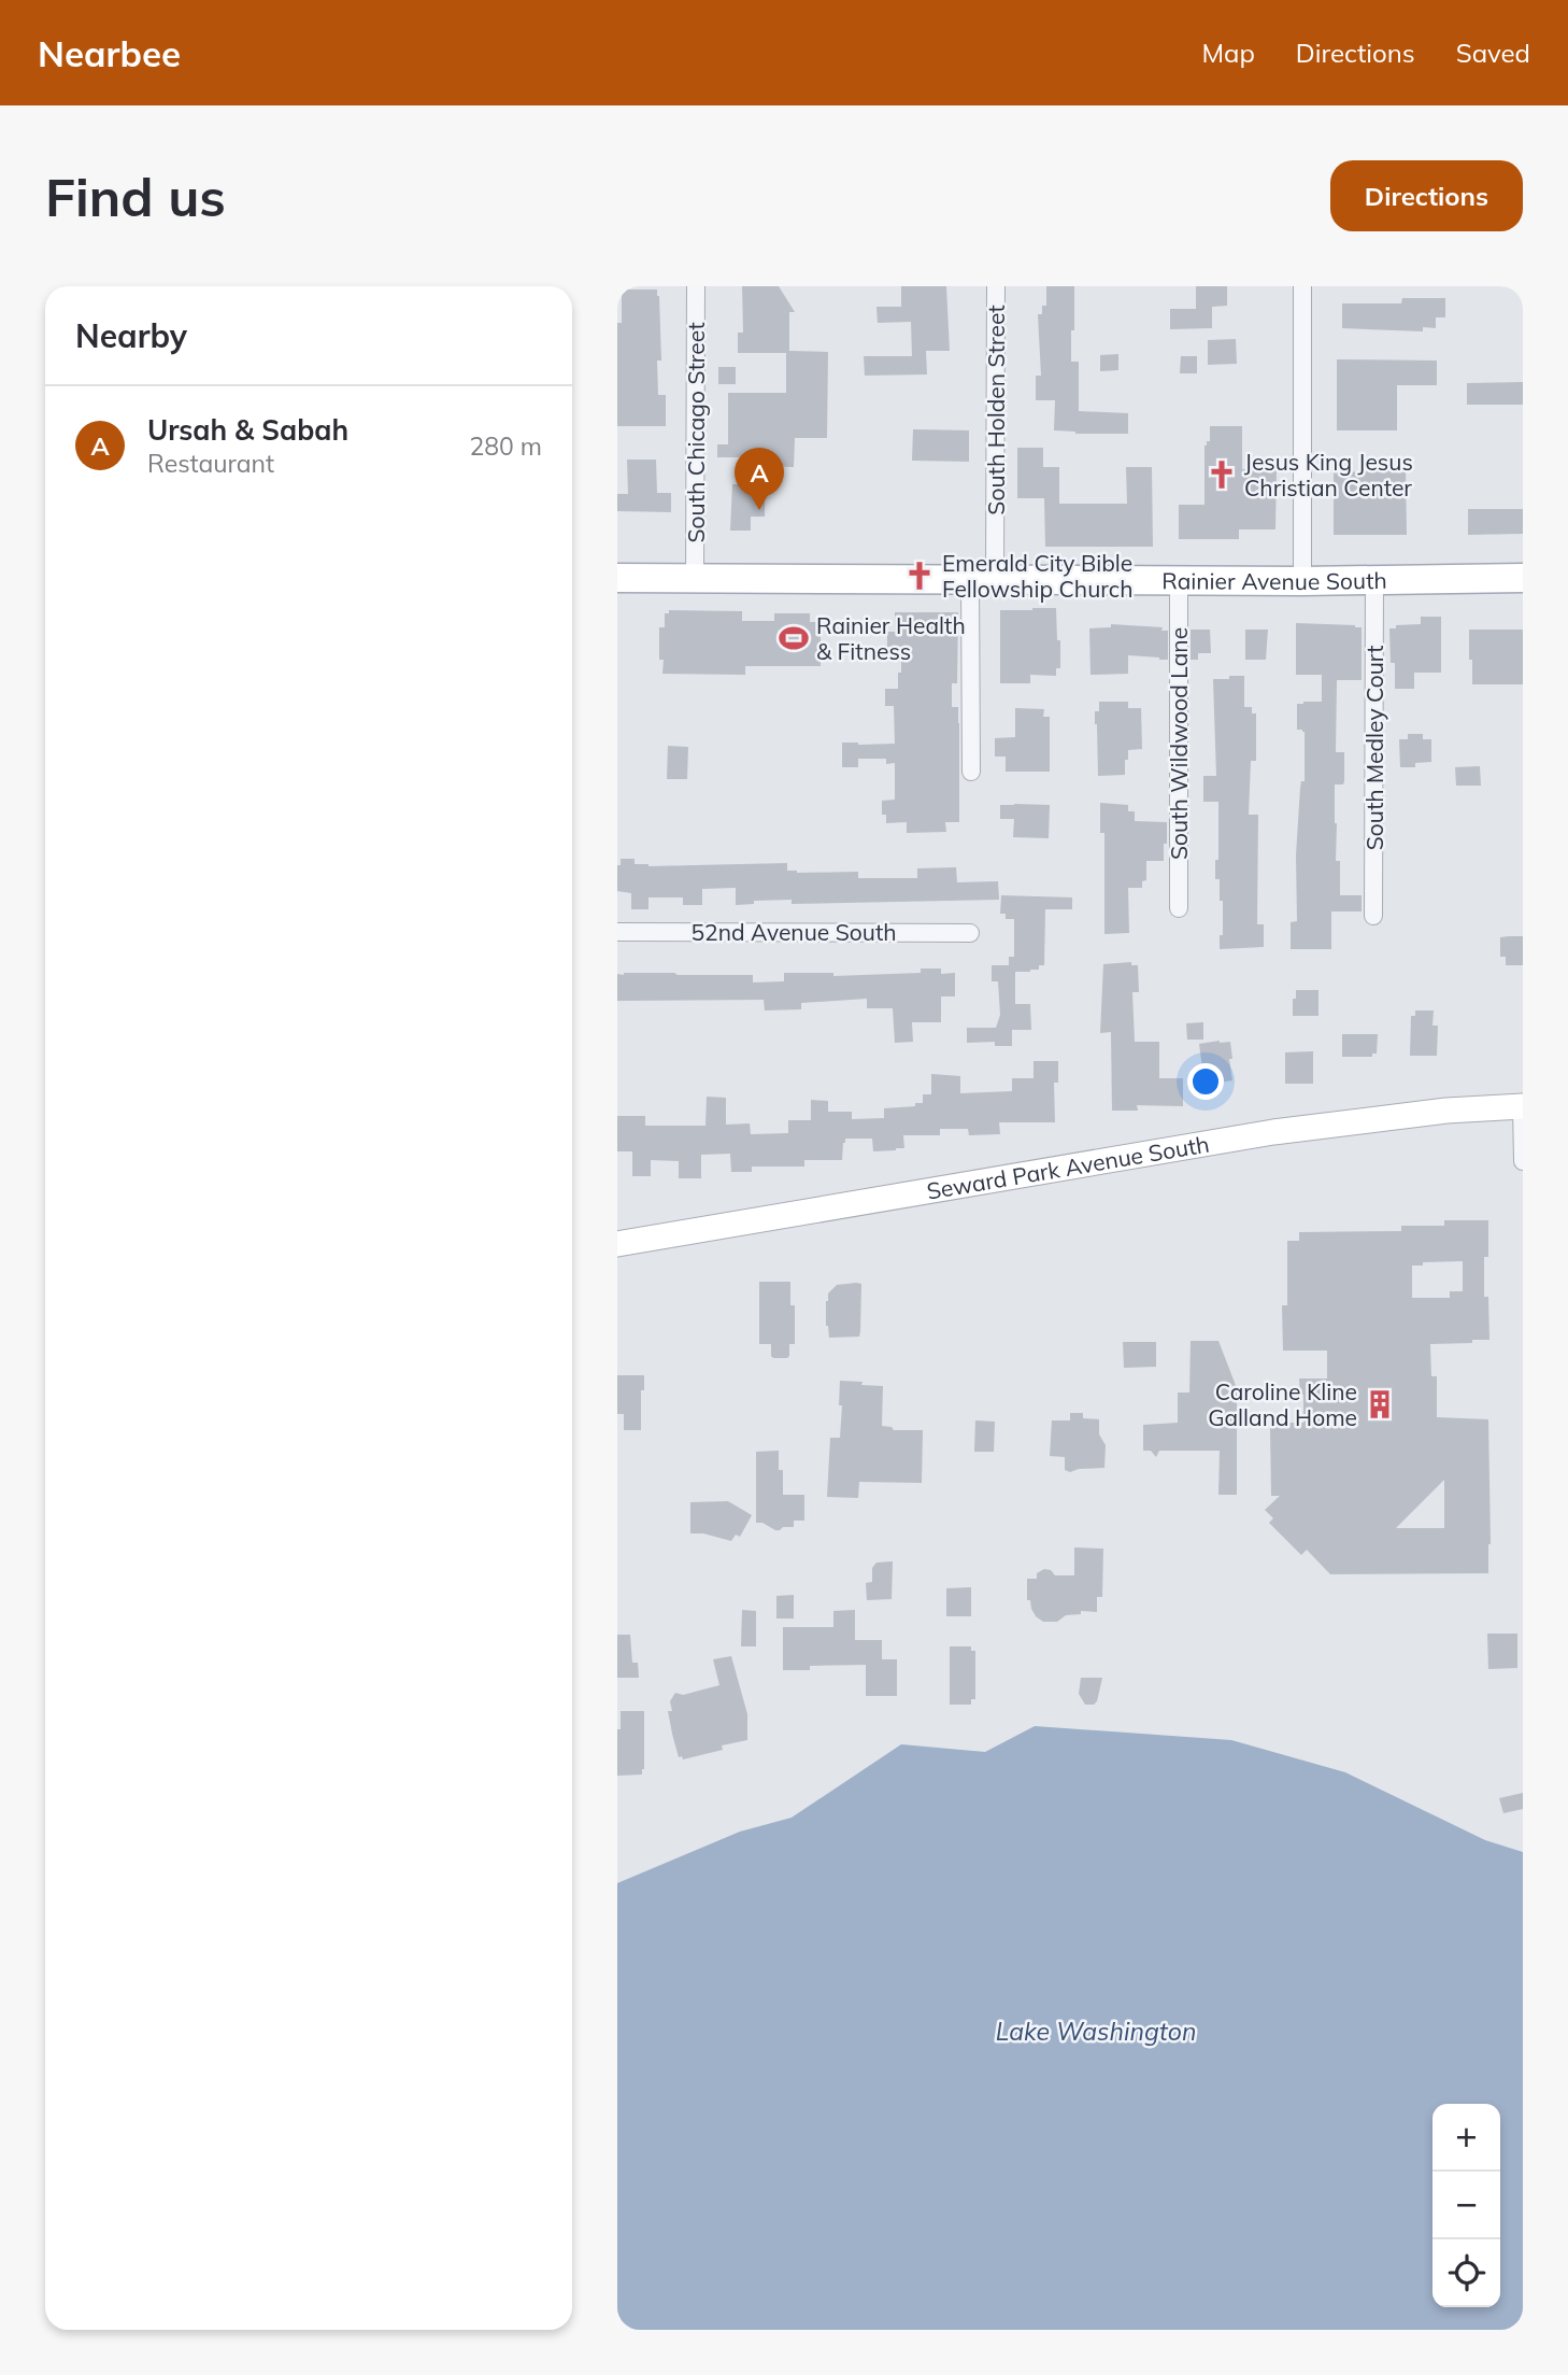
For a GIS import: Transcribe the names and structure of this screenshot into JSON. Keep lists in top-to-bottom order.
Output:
{
  "streets": {
    "main road": ["Rainier Avenue South", "Seward Park Avenue South"],
    "street": [
      "South Holden Street",
      "South Chicago Street",
      "South Wildwood Lane",
      "South Medley Court",
      "52nd Avenue South"
    ]
  },
  "crossings": [
    ["South Holden Street", "Rainier Avenue South"],
    ["South Chicago Street", "Rainier Avenue South"],
    ["Rainier Avenue South", "South Wildwood Lane"],
    ["Rainier Avenue South", "South Medley Court"]
  ],
  "water": ["Lake Washington"],
  "places": {
    "church": ["Jesus King Jesus Christian Center", "Emerald City Bible Fellowship Church"],
    "sports": ["Rainier Health & Fitness"],
    "building": ["Caroline Kline Galland Home"]
  },
  "page": {
    "header": "Nearbee",
    "nav": ["Map", "Directions", "Saved"],
    "buttons": "Directions",
    "title": "Find us",
    "heading": "Nearby",
    "list": [
      {
        "mark": "A",
        "name": "Ursah & Sabah",
        "note": "Restaurant",
        "value": "280 m"
      }
    ],
    "pins": "A",
    "map_buttons": ["+", "−"]
  }
}
